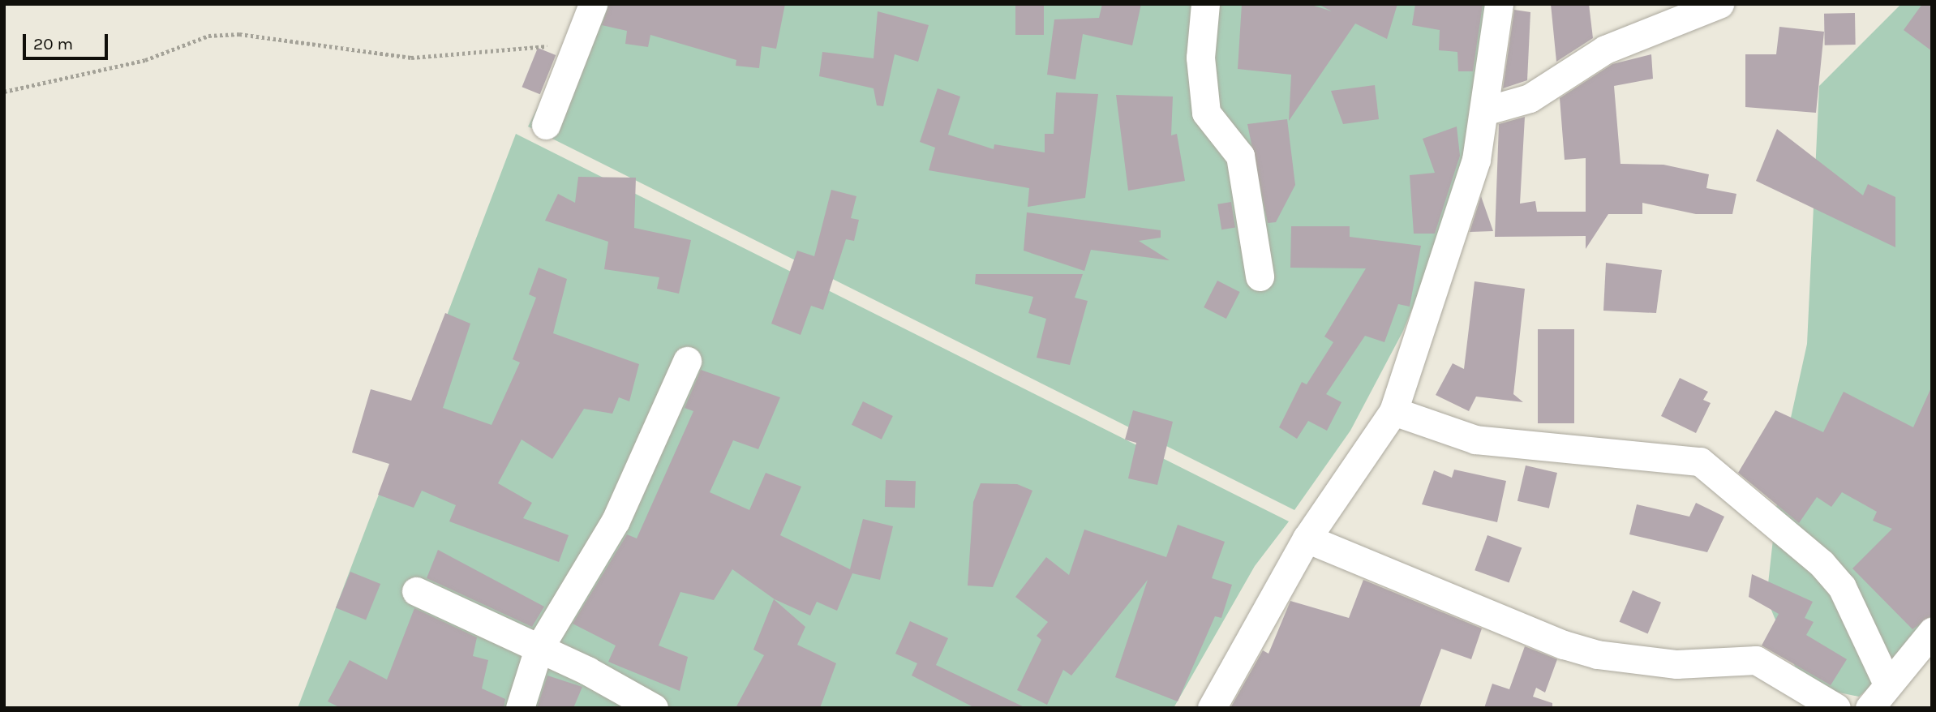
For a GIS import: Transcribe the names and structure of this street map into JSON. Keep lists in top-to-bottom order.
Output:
{
  "scale_bar": "20 m"
}
